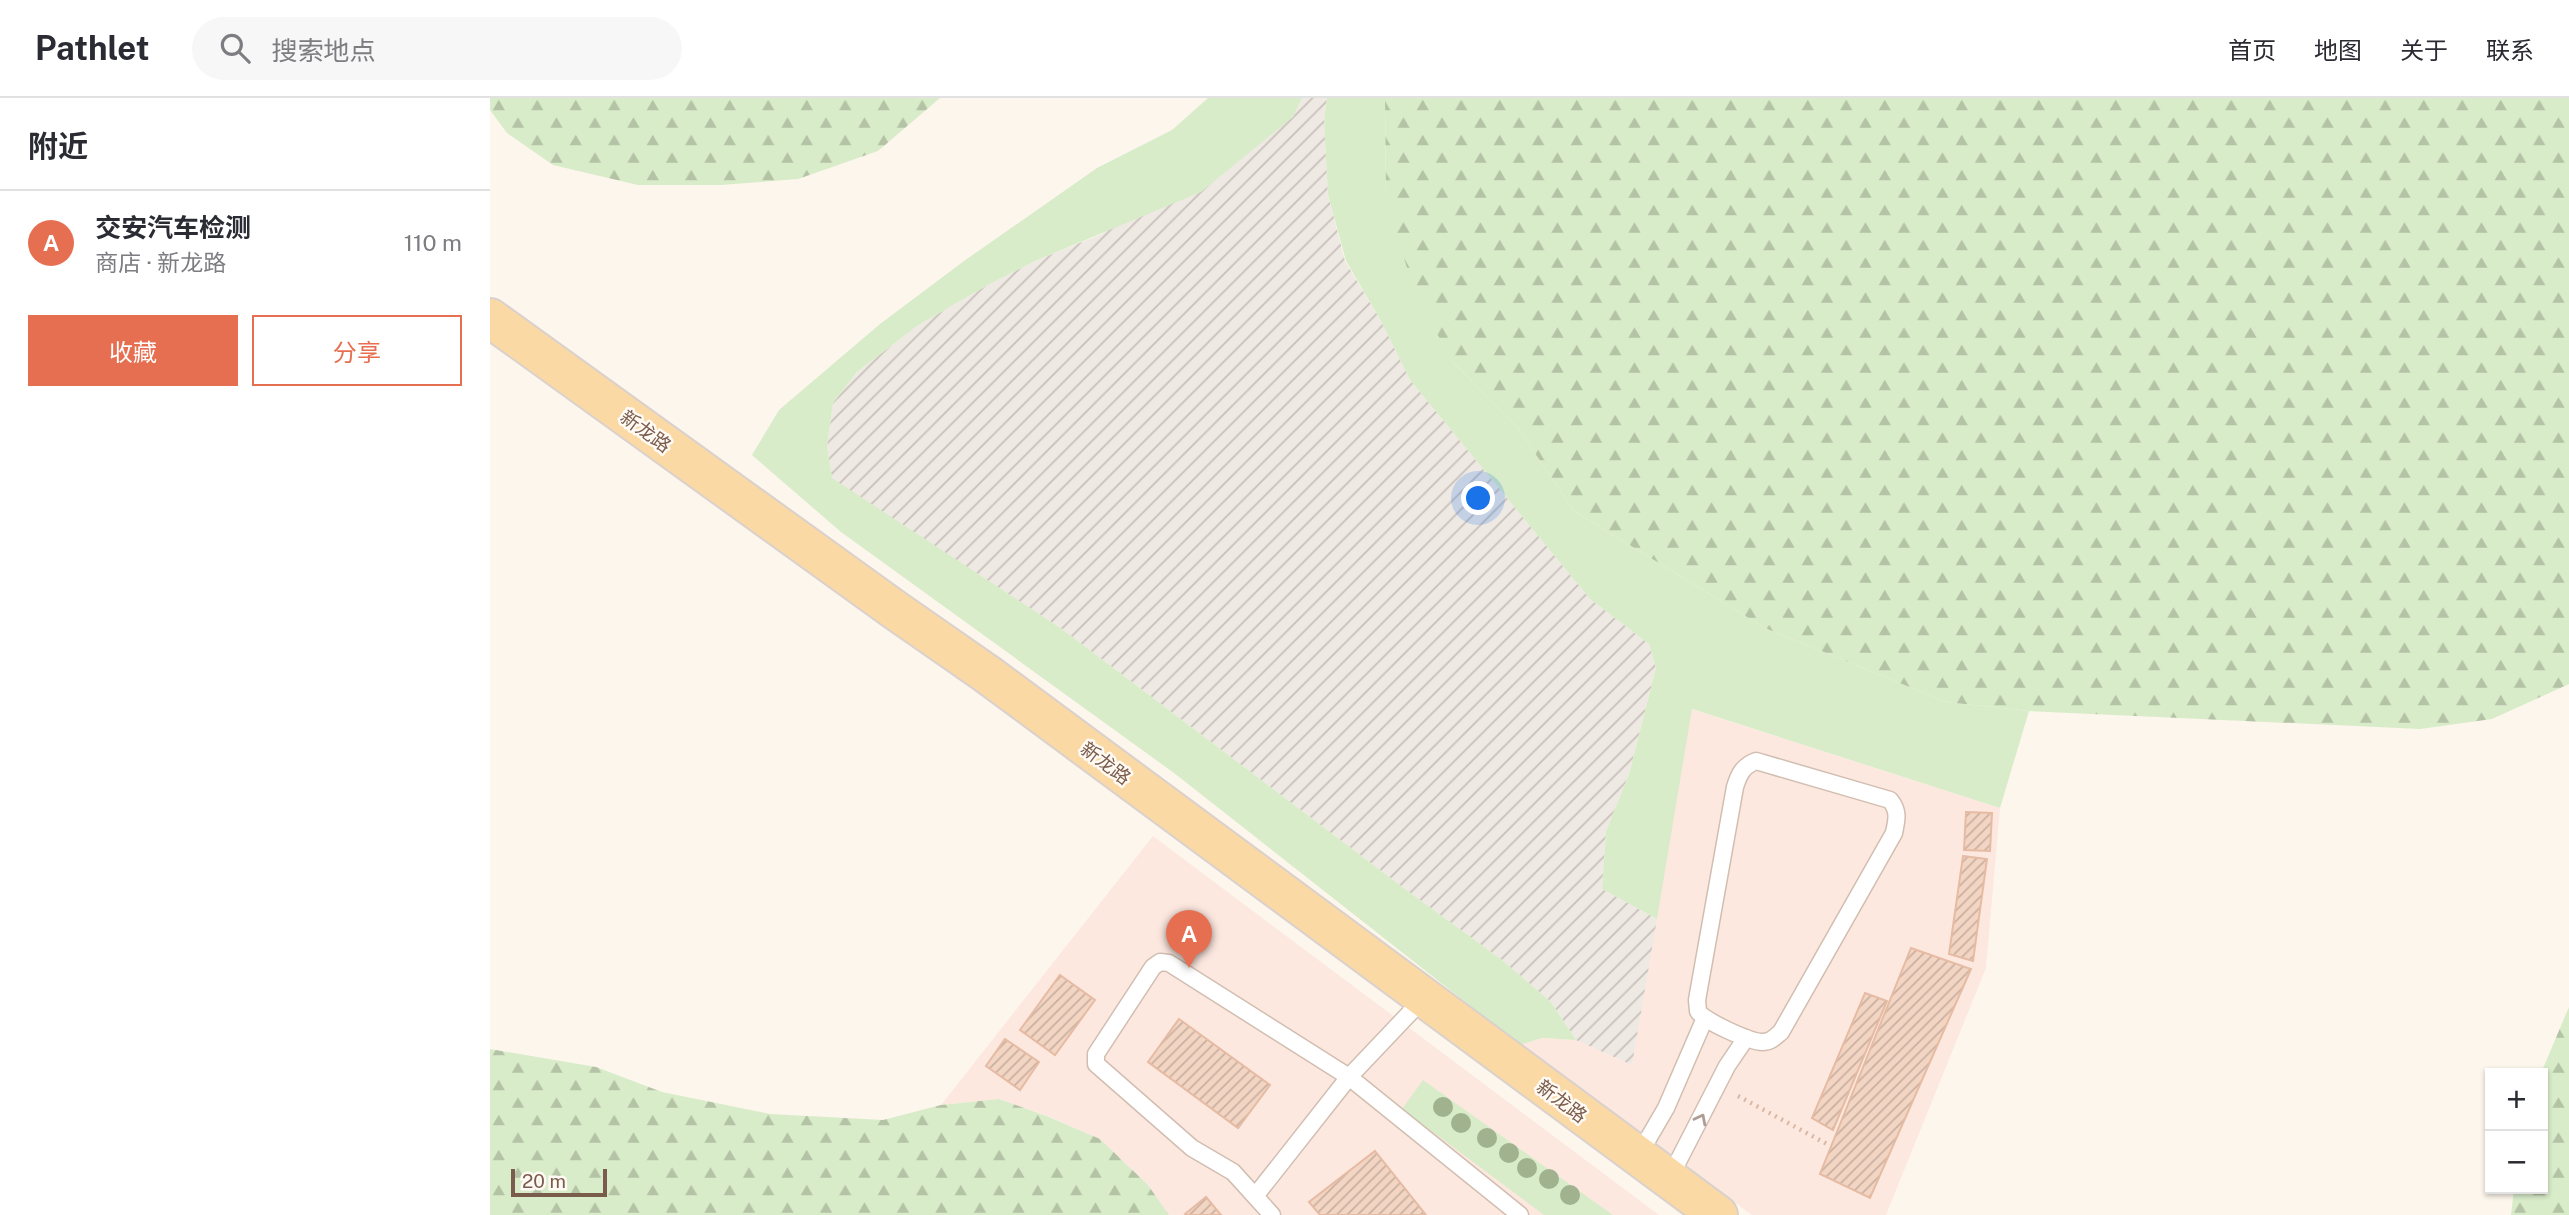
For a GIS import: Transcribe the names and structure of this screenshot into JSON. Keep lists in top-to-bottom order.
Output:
{
  "streets": {
    "main road": ["新龙路"]
  },
  "scale_bar": "20 m",
  "page": {
    "header": "Pathlet",
    "search": "搜索地点",
    "nav": [
      "首页",
      "地图",
      "关于",
      "联系"
    ],
    "heading": "附近",
    "list": [
      {
        "mark": "A",
        "name": "交安汽车检测",
        "note": "商店 · 新龙路",
        "value": "110 m"
      }
    ],
    "buttons": ["收藏", "分享"],
    "pins": "A",
    "map_buttons": ["+", "−"],
    "scale": "20 m"
  }
}
